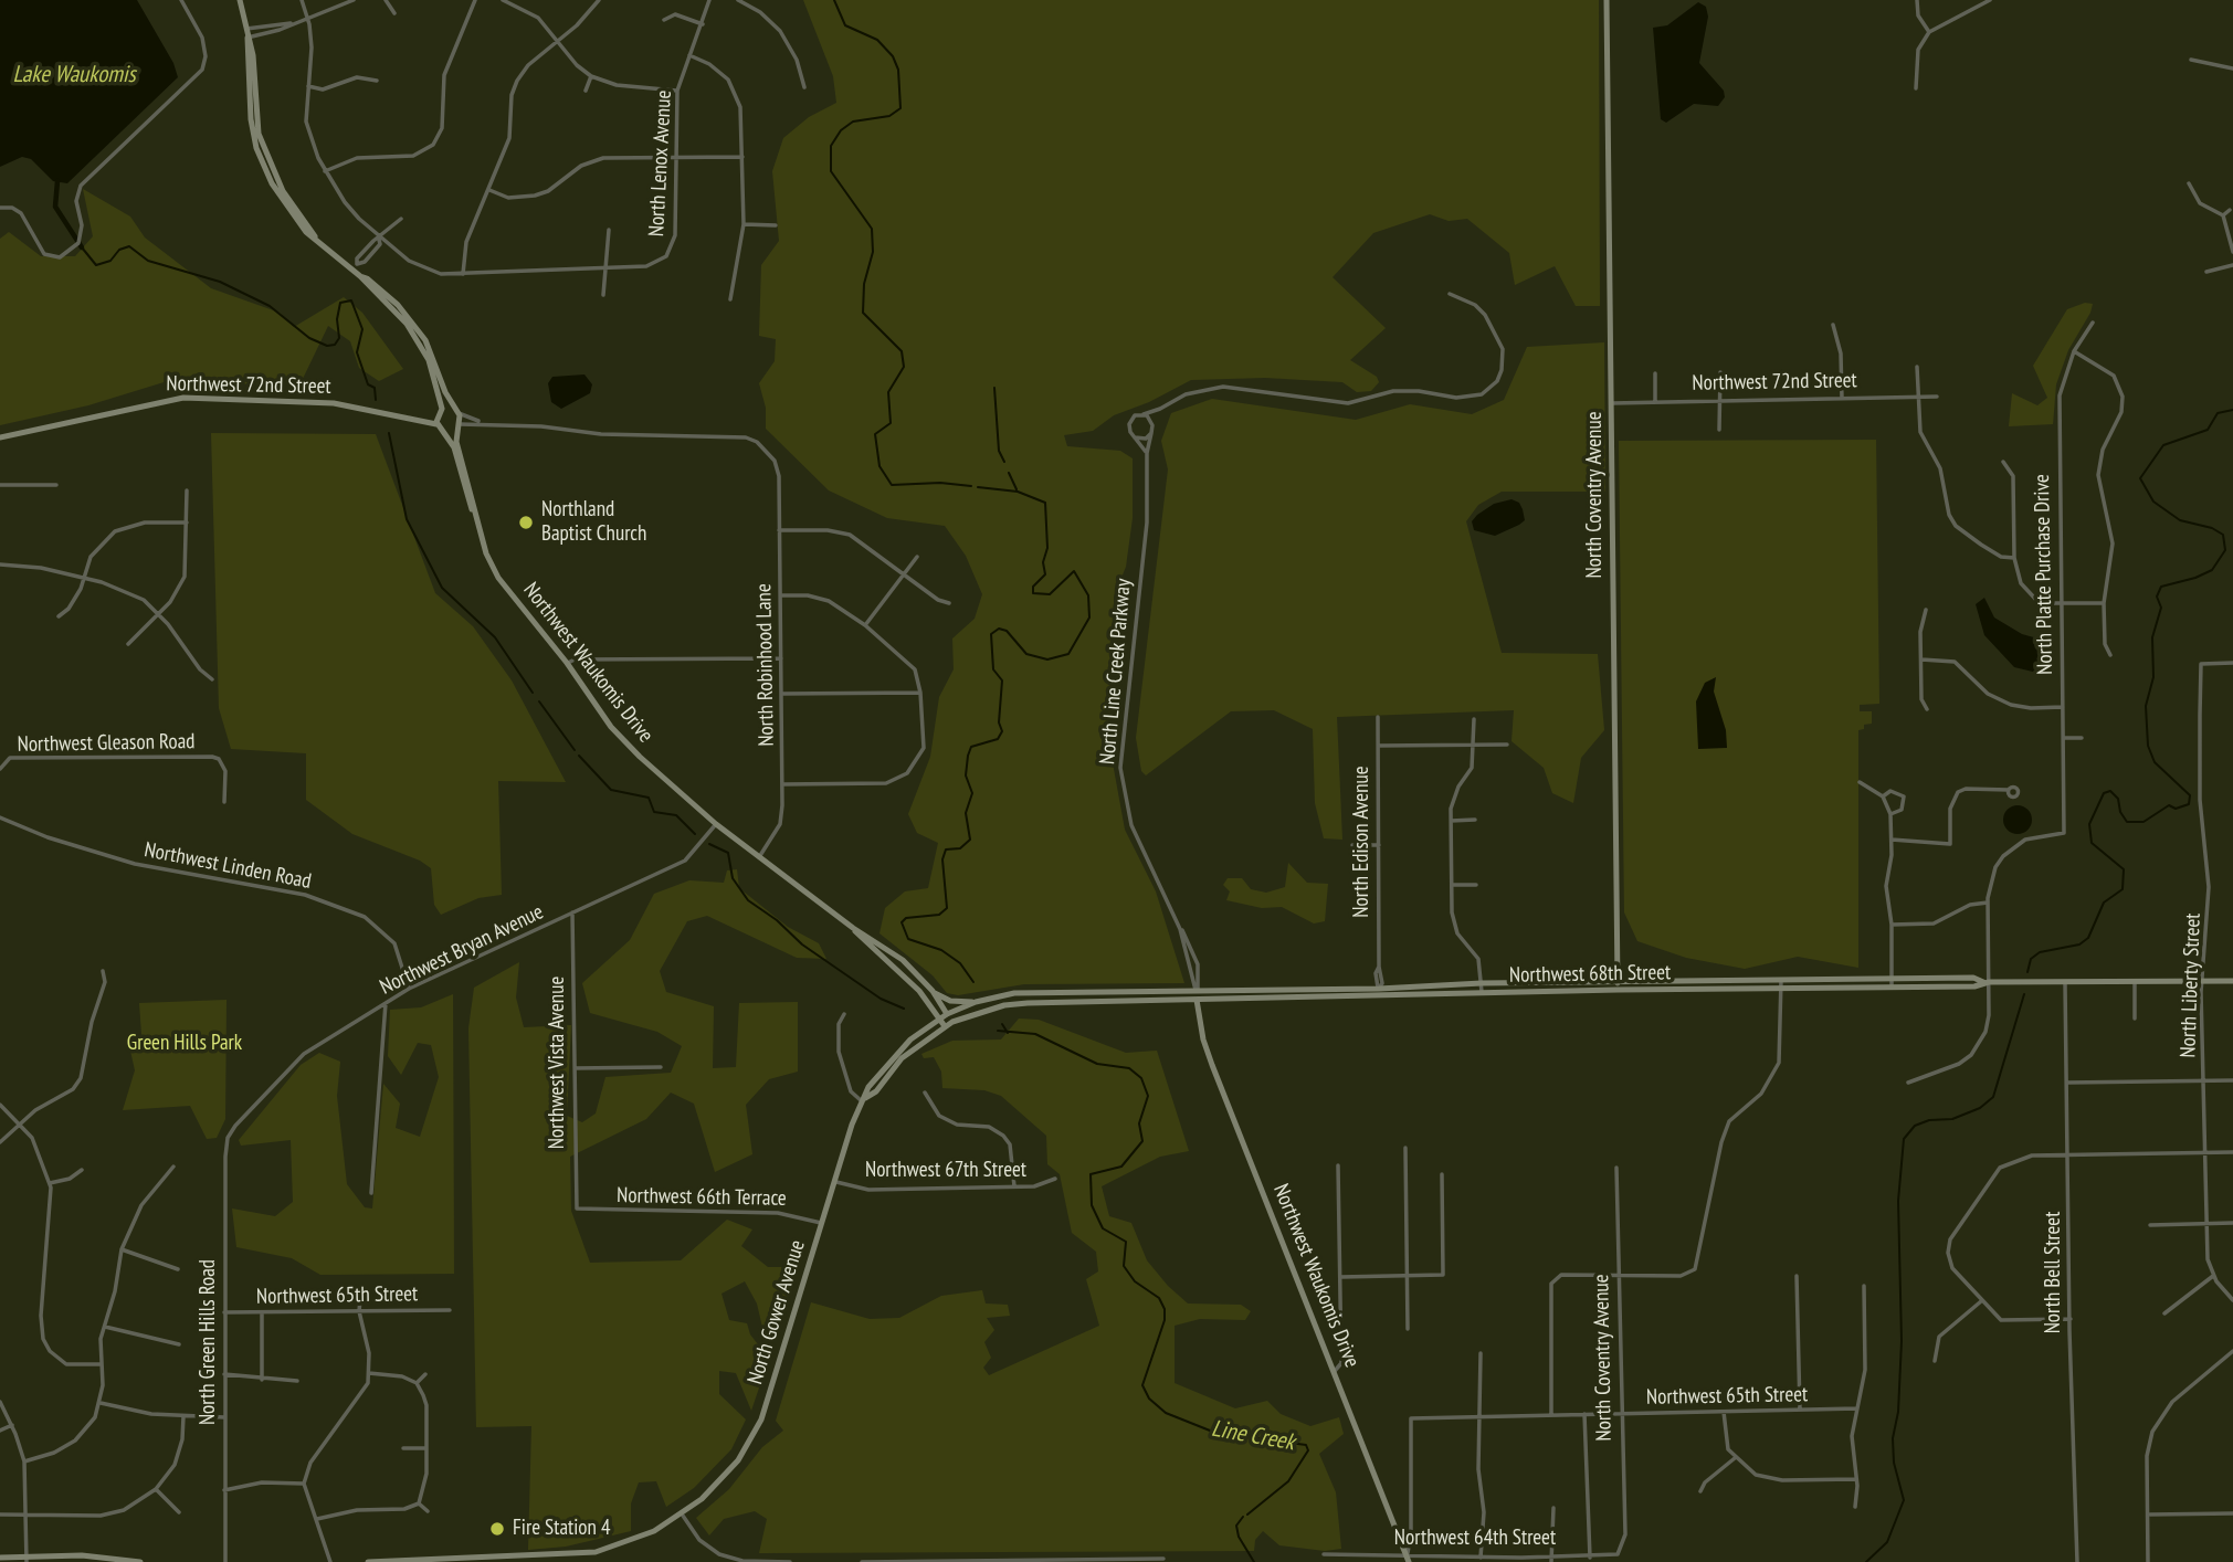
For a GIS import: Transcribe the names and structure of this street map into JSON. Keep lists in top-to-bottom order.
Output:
{
  "streets": {
    "main road": [
      "Northwest 72nd Street",
      "North Coventry Avenue",
      "Northwest Waukomis Drive",
      "Northwest 68th Street",
      "North Gower Avenue"
    ],
    "street": [
      "North Lenox Avenue",
      "North Platte Purchase Drive",
      "North Robinhood Lane",
      "North Line Creek Parkway",
      "Northwest Gleason Road",
      "North Edison Avenue",
      "Northwest Linden Road",
      "Northwest Bryan Avenue",
      "North Liberty Street",
      "Northwest Vista Avenue",
      "Northwest 67th Street",
      "Northwest 66th Terrace",
      "North Bell Street",
      "Northwest 65th Street",
      "North Green Hills Road",
      "Northwest 64th Street"
    ]
  },
  "crossings": [
    ["Northwest 72nd Street", "North Coventry Avenue"],
    ["Northwest 72nd Street", "Northwest Waukomis Drive"],
    ["North Coventry Avenue", "Northwest 68th Street"],
    ["North Coventry Avenue", "Northwest 65th Street"],
    ["North Coventry Avenue", "Northwest 64th Street"],
    ["Northwest Waukomis Drive", "North Robinhood Lane"],
    ["Northwest Waukomis Drive", "North Line Creek Parkway"],
    ["Northwest Waukomis Drive", "Northwest Bryan Avenue"],
    ["Northwest Waukomis Drive", "Northwest 68th Street"],
    ["Northwest Waukomis Drive", "Northwest 65th Street"],
    ["Northwest Waukomis Drive", "North Gower Avenue"],
    ["Northwest Waukomis Drive", "Northwest 64th Street"],
    ["North Line Creek Parkway", "Northwest 68th Street"],
    ["North Line Creek Parkway", "North Gower Avenue"],
    ["North Edison Avenue", "Northwest 68th Street"],
    ["Northwest Linden Road", "Northwest Bryan Avenue"],
    ["Northwest Bryan Avenue", "Northwest Vista Avenue"],
    ["Northwest Bryan Avenue", "North Green Hills Road"],
    ["Northwest 68th Street", "North Liberty Street"],
    ["Northwest 68th Street", "North Bell Street"],
    ["Northwest 68th Street", "North Gower Avenue"],
    ["Northwest Vista Avenue", "Northwest 66th Terrace"],
    ["Northwest 67th Street", "North Gower Avenue"],
    ["Northwest 66th Terrace", "North Gower Avenue"],
    ["Northwest 65th Street", "North Green Hills Road"],
    ["Northwest 65th Street", "Northwest 64th Street"]
  ],
  "water": ["Lake Waukomis", "Line Creek"],
  "parks": ["Green Hills Park"],
  "places": ["Northland Baptist Church", "Fire Station 4"]
}
